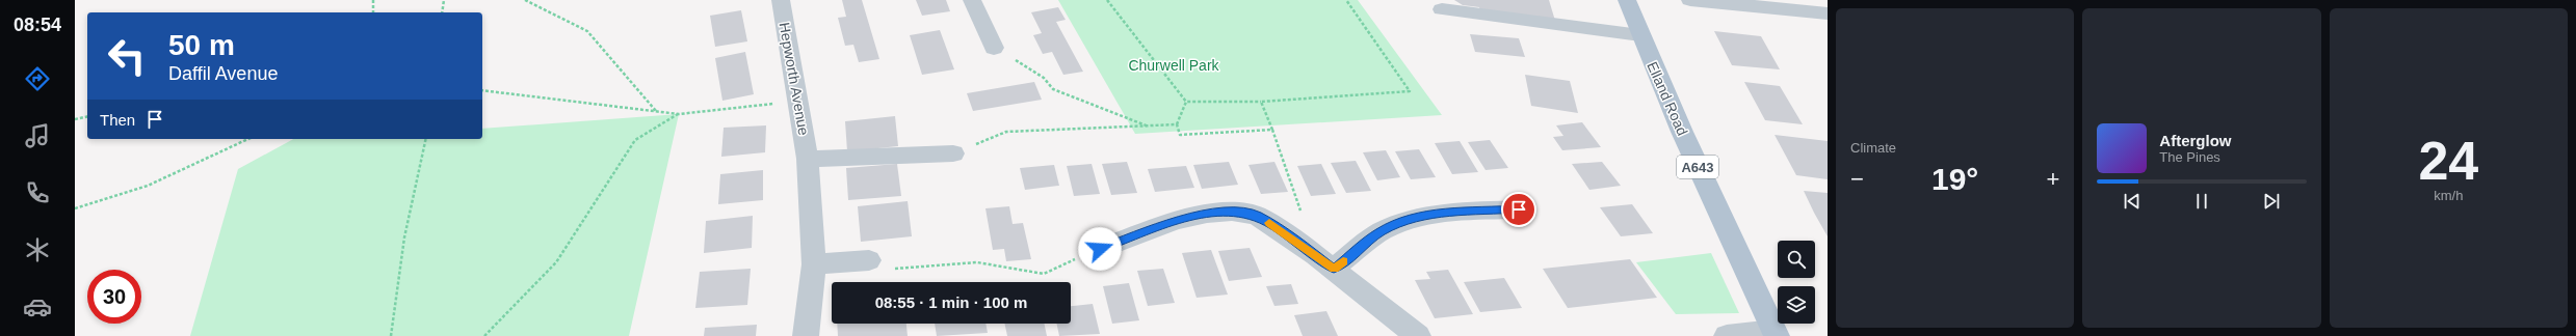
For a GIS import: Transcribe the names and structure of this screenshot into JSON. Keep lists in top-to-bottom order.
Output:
{
  "streets": {
    "main road": ["Elland Road", "A643"],
    "street": ["Hepworth Avenue"]
  },
  "parks": ["Churwell Park"],
  "page": {
    "tabs": "08:54",
    "tile": [
      "Climate",
      ["24", "km/h"]
    ],
    "turn": ["50 m", "Daffil Avenue"],
    "then": "Then",
    "song": ["Afterglow", "The Pines"],
    "heat": ["−", "19°", "+"],
    "limit": "30",
    "trip": "08:55 · 1 min · 100 m"
  }
}
